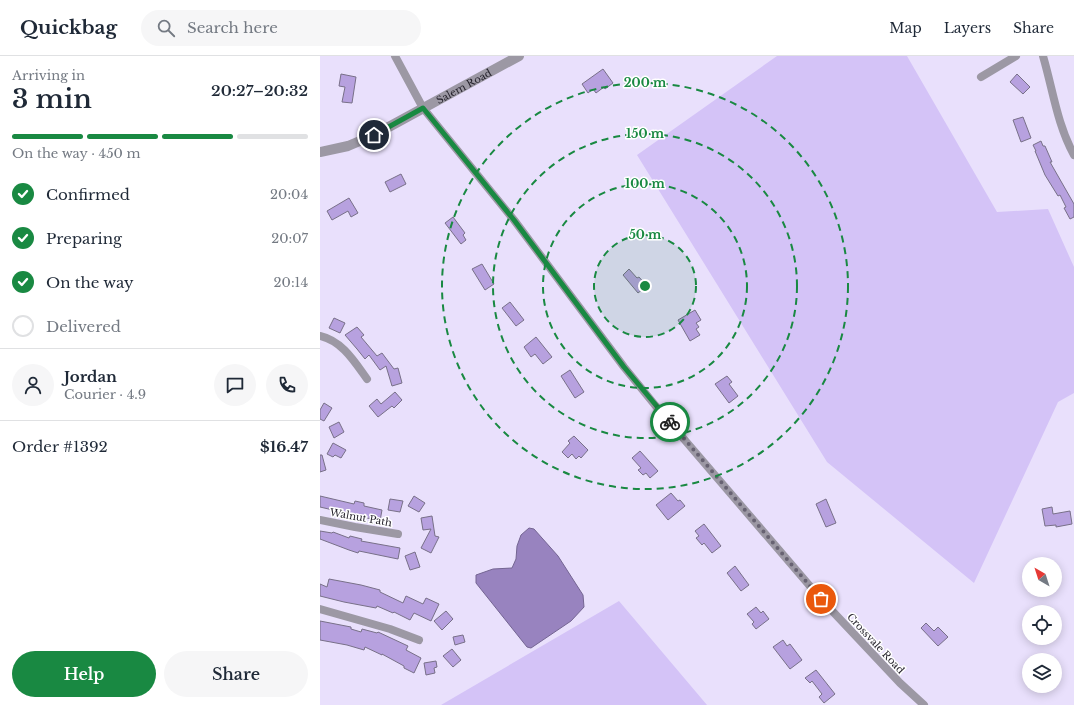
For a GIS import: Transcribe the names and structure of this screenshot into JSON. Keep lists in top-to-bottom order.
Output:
{
  "streets": {
    "street": ["Salem Road", "Walnut Path", "Crossvale Road"]
  },
  "crossings": [
    ["Salem Road", "Crossvale Road"]
  ],
  "north": "top left",
  "page": {
    "header": "Quickbag",
    "search": "Search here",
    "nav": ["Map", "Layers", "Share"],
    "heading": ["3 min", "Arriving in", "20:27–20:32"],
    "panel": [
      "Jordan",
      "Courier · 4.9",
      "Order #1392",
      "$16.47"
    ],
    "bar": "On the way · 450 m",
    "list": [
      ["Confirmed", "20:04"],
      ["Preparing", "20:07"],
      ["On the way", "20:14"],
      "Delivered"
    ],
    "buttons": ["Help", "Share"]
  },
  "rings": [
    "200 m",
    "150 m",
    "100 m",
    "50 m"
  ]
}
